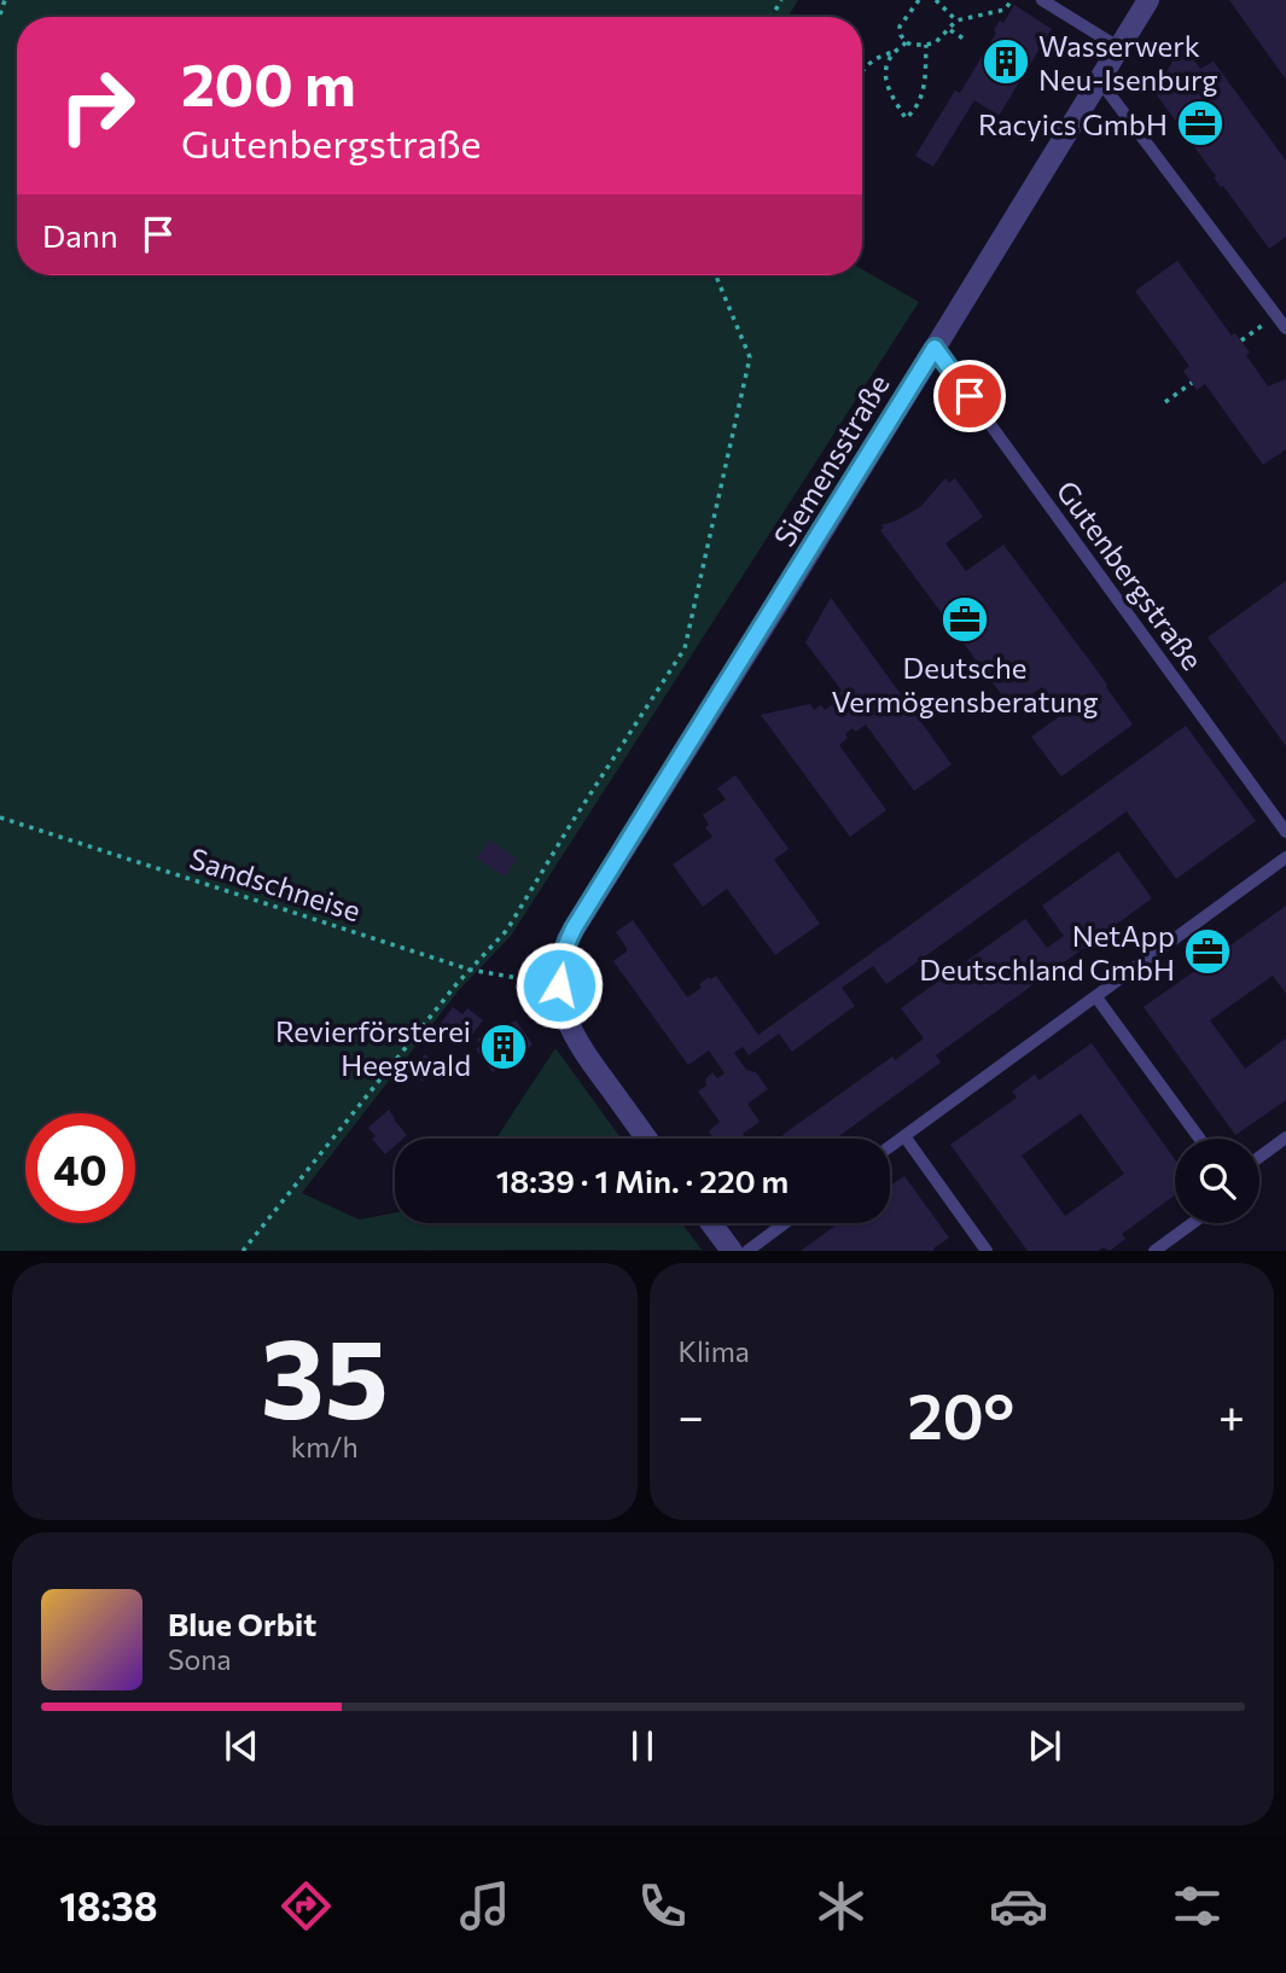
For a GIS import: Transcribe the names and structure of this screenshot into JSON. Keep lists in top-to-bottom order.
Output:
{
  "streets": {
    "street": ["Siemensstraße"],
    "lane": ["Gutenbergstraße"],
    "path": ["Sandschneise"]
  },
  "crossings": [
    ["Siemensstraße", "Gutenbergstraße"]
  ],
  "places": {
    "building": ["Wasserwerk Neu-Isenburg", "Revierförsterei Heegwald"],
    "office": ["Racyics GmbH", "Deutsche Vermögensberatung", "NetApp Deutschland GmbH"]
  },
  "page": {
    "turn": ["200 m", "Gutenbergstraße"],
    "then": "Dann",
    "limit": "40",
    "trip": "18:39 · 1 Min. · 220 m",
    "tile": [
      ["35", "km/h"],
      "Klima"
    ],
    "heat": ["−", "20°", "+"],
    "song": ["Blue Orbit", "Sona"],
    "tabs": "18:38"
  }
}
